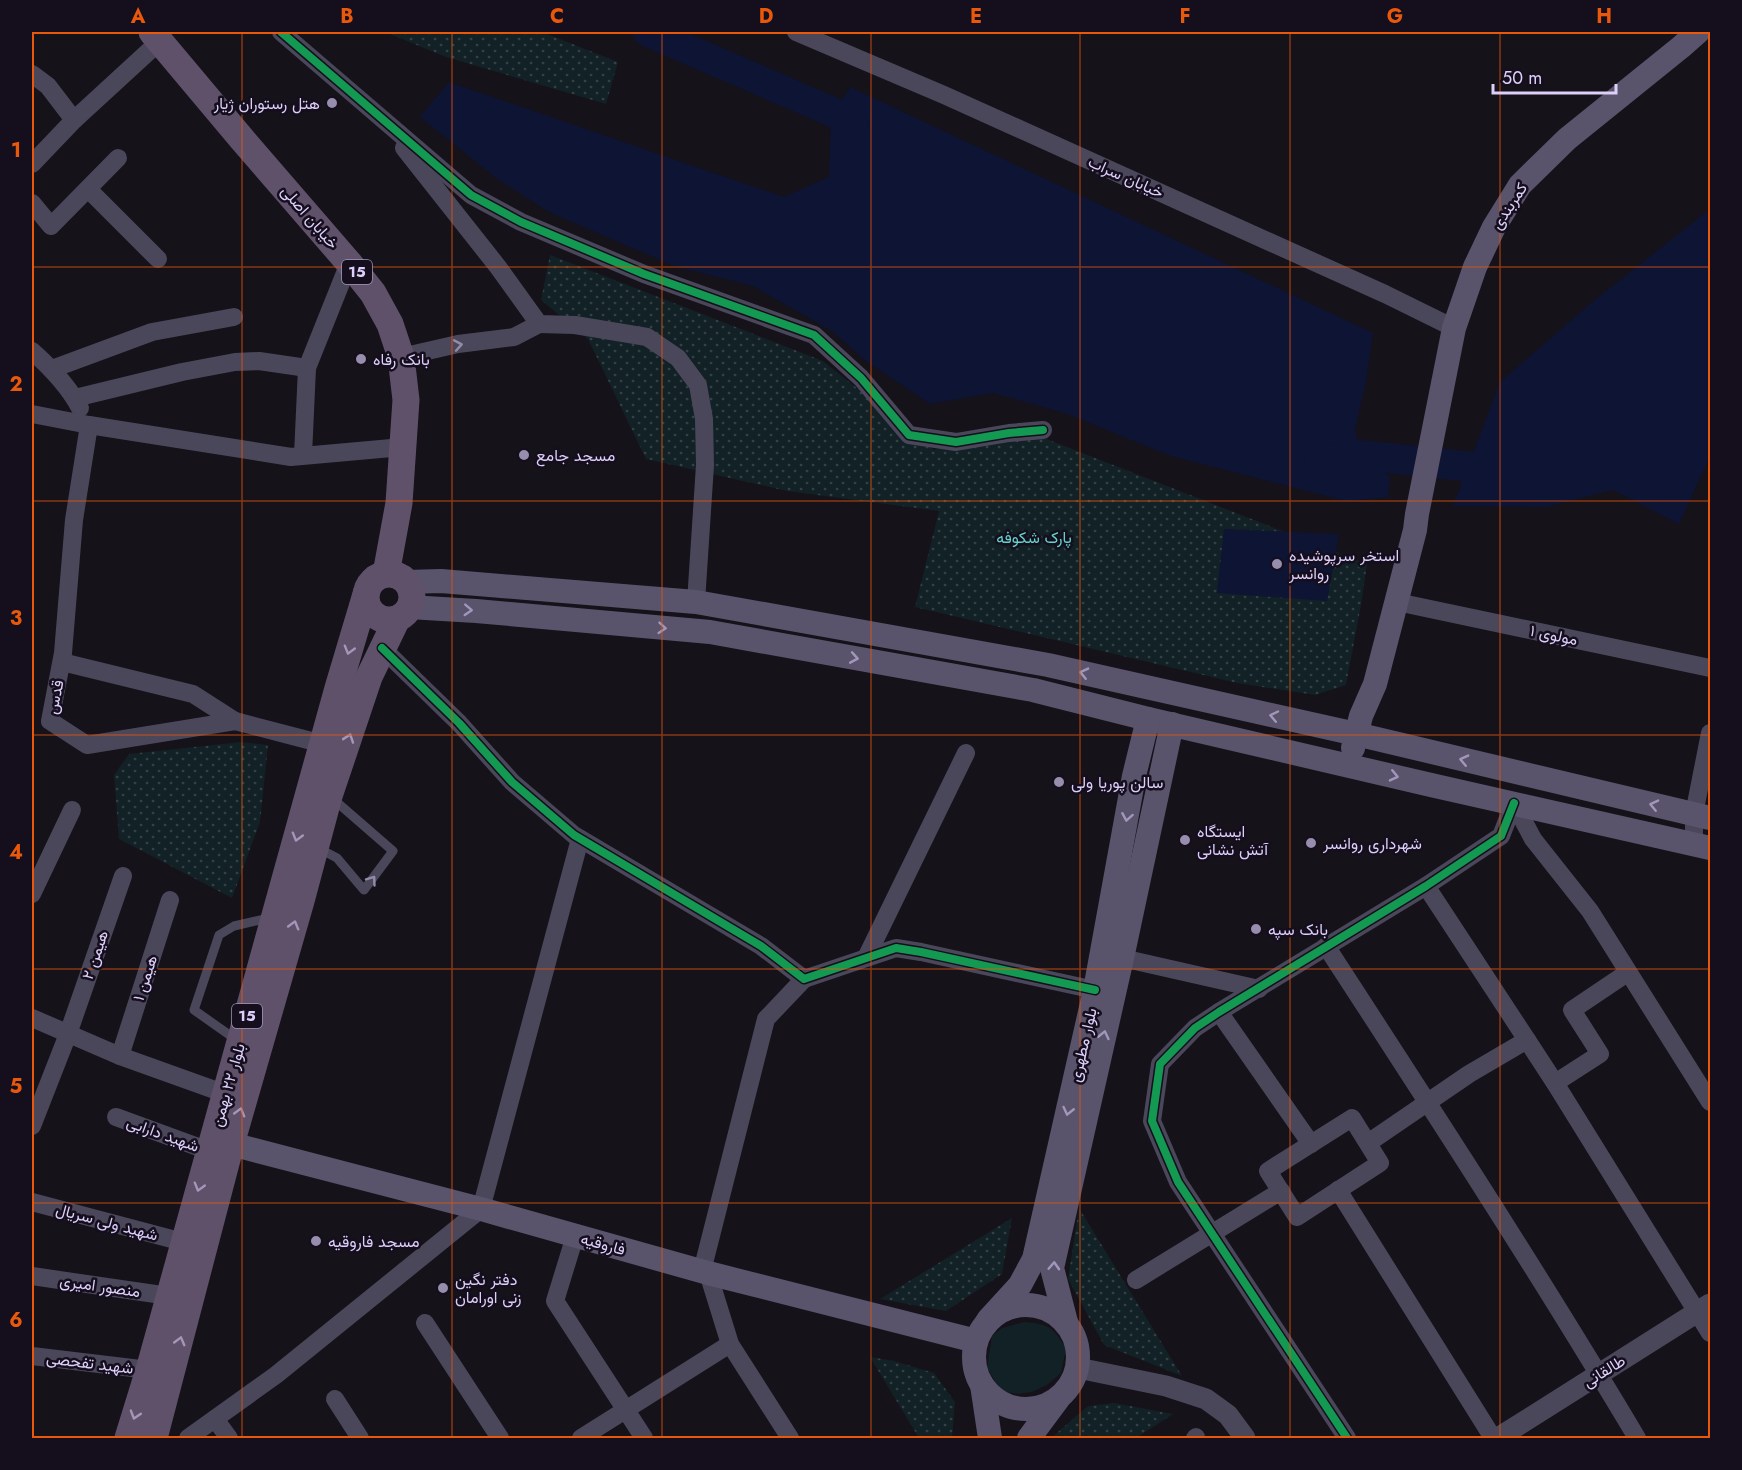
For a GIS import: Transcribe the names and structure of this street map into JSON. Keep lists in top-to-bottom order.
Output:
{
  "streets": {
    "main road": [
      "کمربندی",
      "خیابان اصلی",
      "15",
      "بلوار مطهری",
      "بلوار ۲۲ بهمن",
      "فاروقیه"
    ],
    "street": [
      "خیابان سراب",
      "مولوی ۱",
      "قدس",
      "هیمن ۲",
      "هیمن ۱",
      "شهید دارابی",
      "شهید ولی سریال",
      "منصور امیری",
      "شهید تفحصی",
      "طالقانی"
    ]
  },
  "crossings": [
    ["خیابان سراب", "کمربندی"],
    ["کمربندی", "مولوی ۱"],
    ["خیابان اصلی", "15"],
    ["خیابان اصلی", "بلوار ۲۲ بهمن"],
    ["15", "بلوار ۲۲ بهمن"],
    ["قدس", "بلوار ۲۲ بهمن"],
    ["بلوار مطهری", "فاروقیه"],
    ["بلوار ۲۲ بهمن", "شهید دارابی"],
    ["بلوار ۲۲ بهمن", "شهید ولی سریال"],
    ["بلوار ۲۲ بهمن", "فاروقیه"],
    ["بلوار ۲۲ بهمن", "منصور امیری"],
    ["بلوار ۲۲ بهمن", "شهید تفحصی"],
    ["شهید دارابی", "فاروقیه"]
  ],
  "parks": ["پارک شکوفه"],
  "places": [
    "هتل رستوران ژیار",
    "بانک رفاه",
    "مسجد جامع",
    "استخر سرپوشیده روانسر",
    "سالن پوریا ولی",
    "ایستگاه آتش نشانی",
    "شهرداری روانسر",
    "بانک سپه",
    "مسجد فاروقیه",
    "دفتر نگین زنی اورامان"
  ],
  "scale_bar": "50 m",
  "grid": {
    "columns": [
      "A",
      "B",
      "C",
      "D",
      "E",
      "F",
      "G",
      "H"
    ],
    "rows": [
      "1",
      "2",
      "3",
      "4",
      "5",
      "6"
    ]
  }
}
